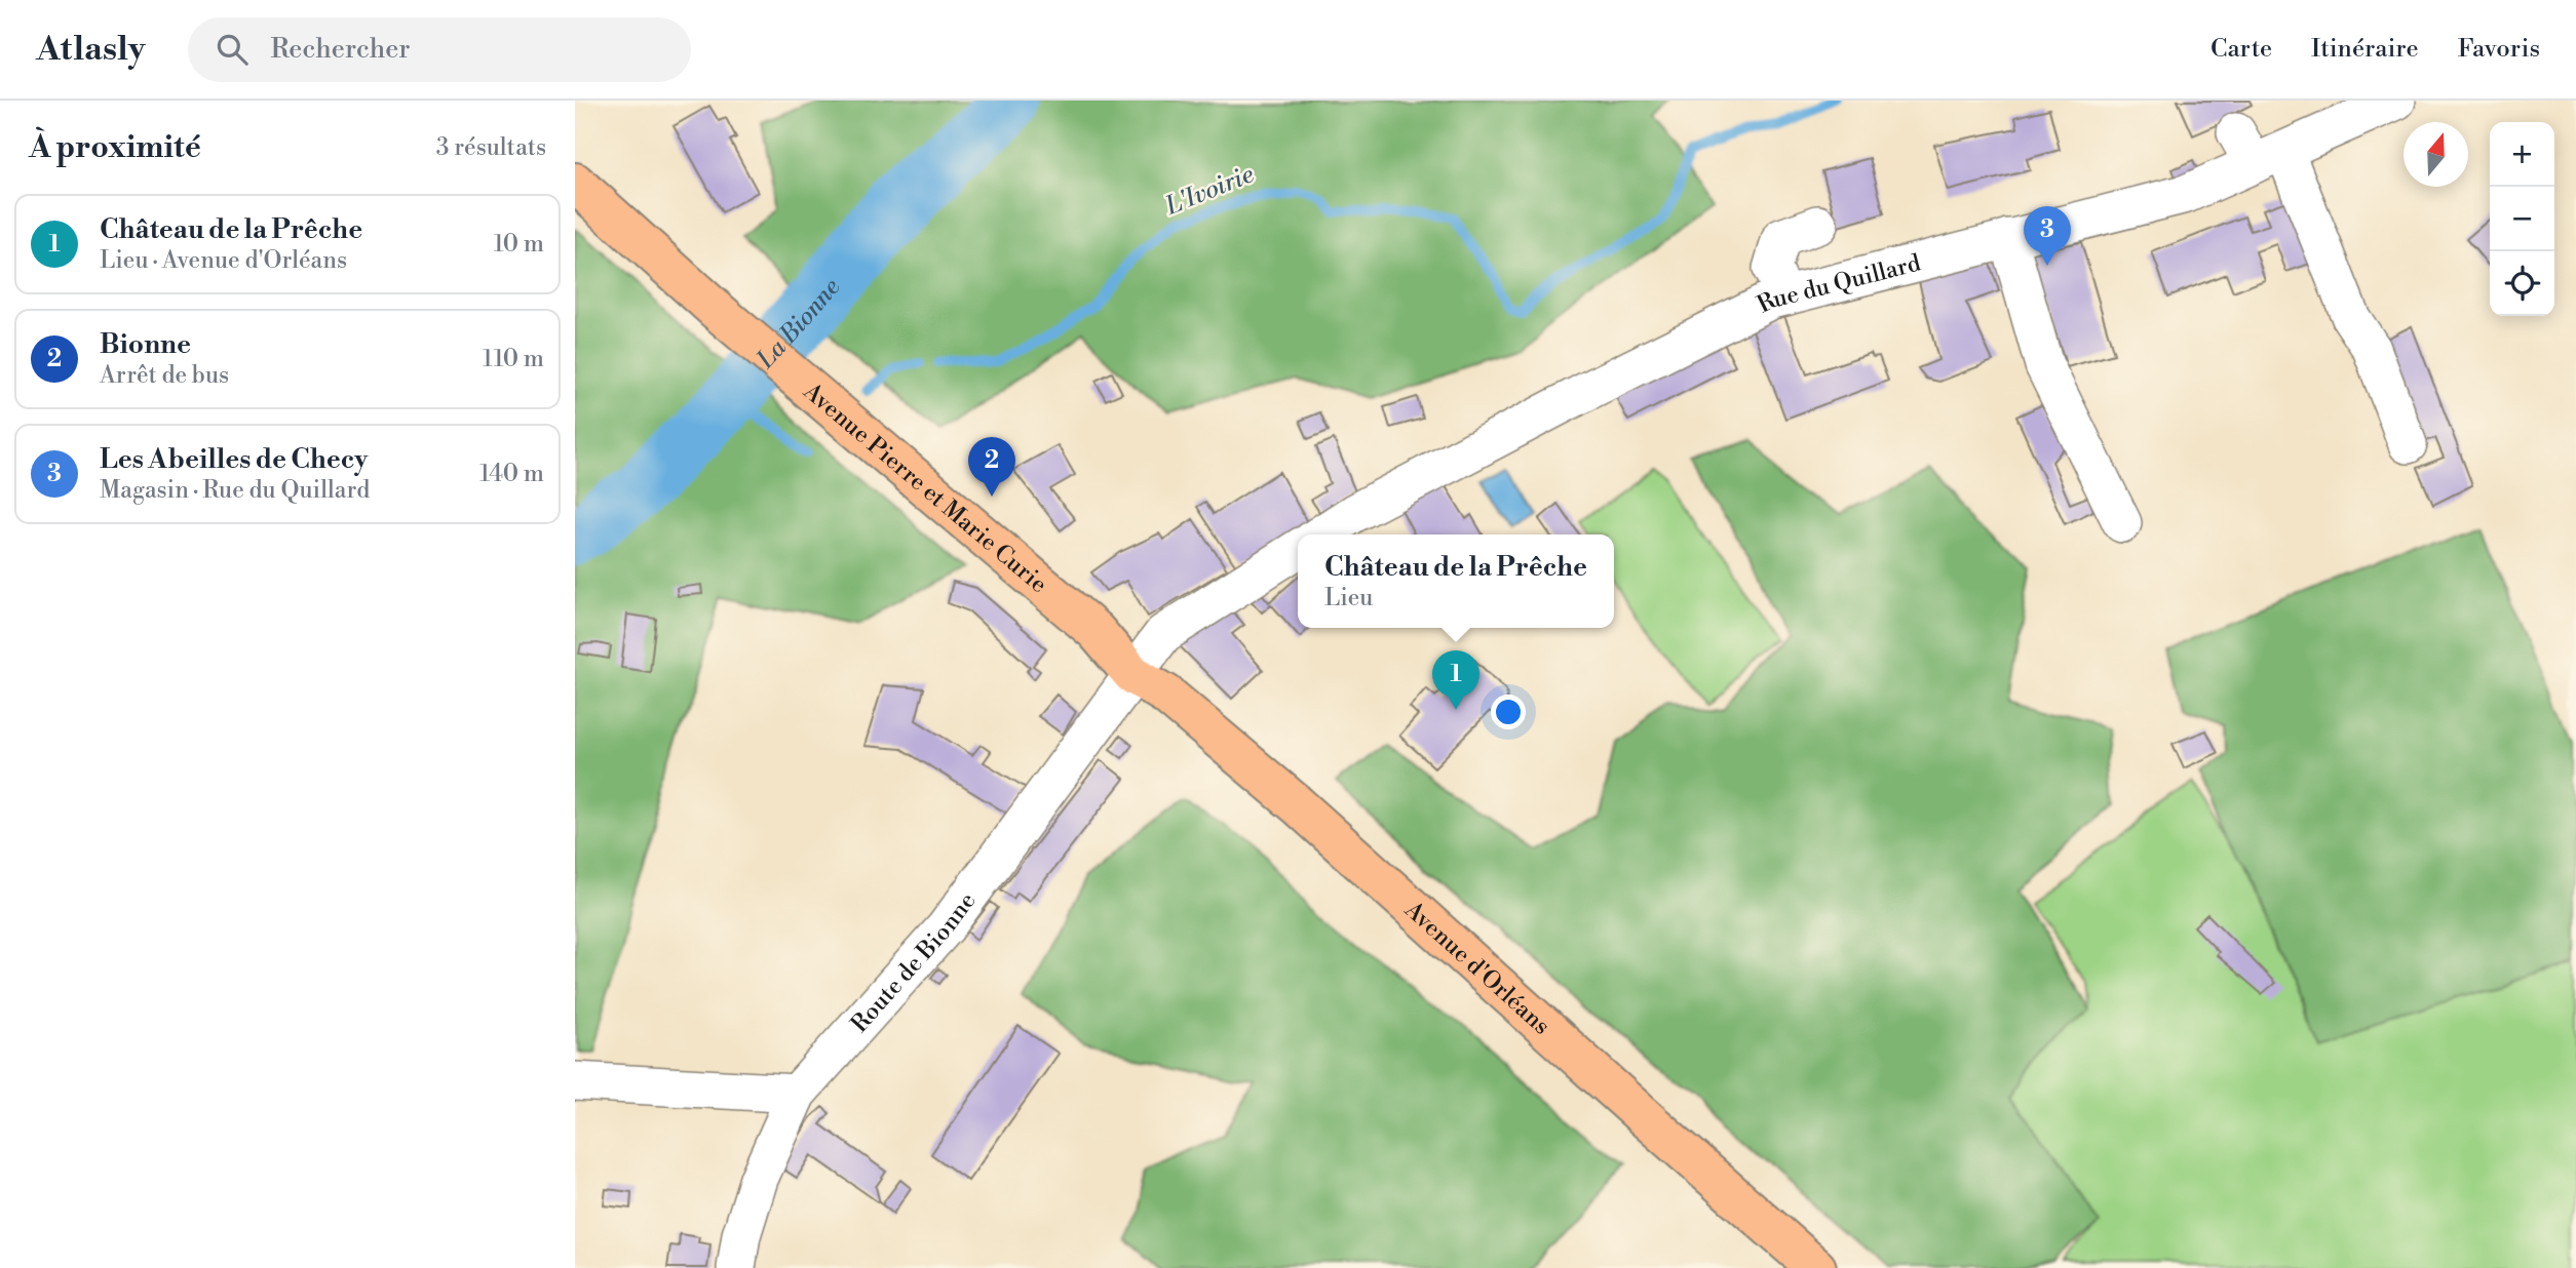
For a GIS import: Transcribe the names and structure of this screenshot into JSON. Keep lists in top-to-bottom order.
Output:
{
  "streets": {
    "main road": ["Avenue Pierre et Marie Curie", "Avenue d'Orléans"],
    "street": ["Rue du Quillard", "Route de Bionne"]
  },
  "crossings": [
    ["Avenue Pierre et Marie Curie", "Route de Bionne"],
    ["Avenue Pierre et Marie Curie", "Avenue d'Orléans"],
    ["Route de Bionne", "Avenue d'Orléans"]
  ],
  "water": ["L'Ivoirie", "La Bionne"],
  "north": "top",
  "page": {
    "header": "Atlasly",
    "search": "Rechercher",
    "nav": ["Carte", "Itinéraire", "Favoris"],
    "heading": ["À proximité", "3 résultats"],
    "map_buttons": ["+", "−"],
    "list": [
      {
        "mark": "1",
        "name": "Château de la Prêche",
        "note": "Lieu · Avenue d'Orléans",
        "value": "10 m"
      },
      {
        "mark": "2",
        "name": "Bionne",
        "note": "Arrêt de bus",
        "value": "110 m"
      },
      {
        "mark": "3",
        "name": "Les Abeilles de Checy",
        "note": "Magasin · Rue du Quillard",
        "value": "140 m"
      }
    ],
    "pins": ["3", "2", "1"],
    "popup": ["Château de la Prêche", "Lieu"]
  }
}
